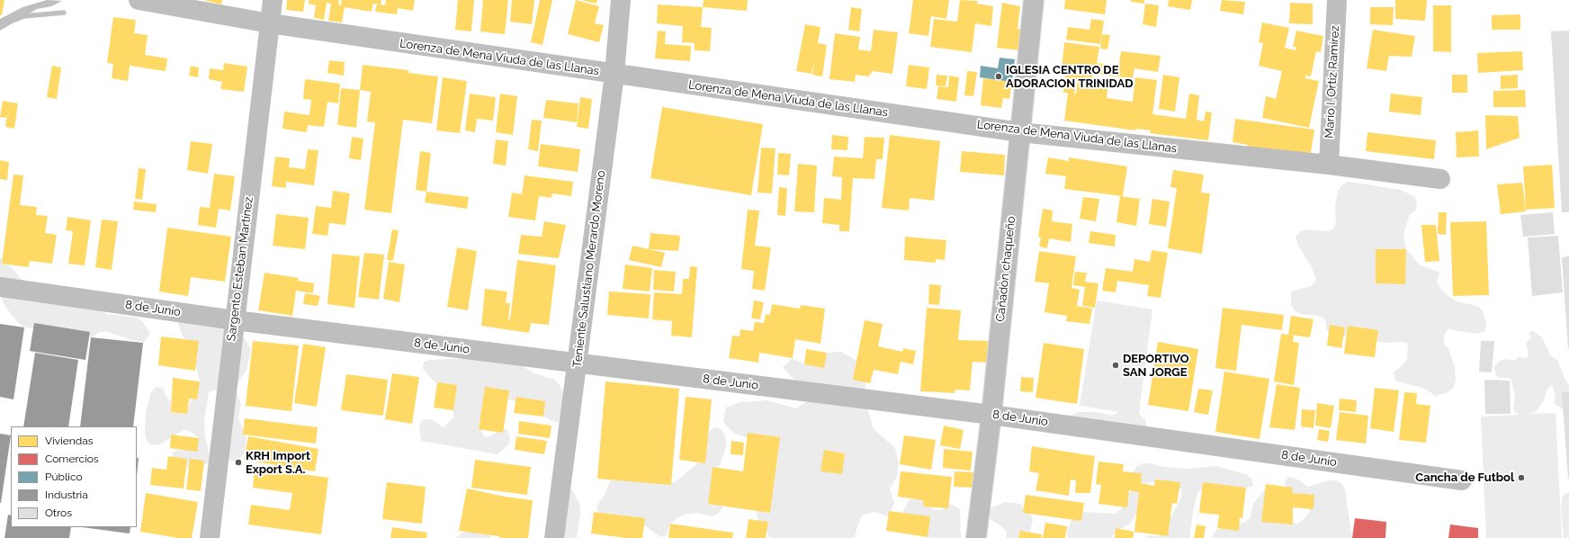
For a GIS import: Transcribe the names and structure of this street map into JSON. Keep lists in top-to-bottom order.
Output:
{
  "streets": {
    "street": [
      "Lorenza de Mena Viuda de las Llanas",
      "Mario I. Ortiz Ramirez",
      "Sargento Esteban Martínez",
      "Teniente Salustiano Merardo Moreno",
      "Cañadón chaqueño",
      "8 de Junio"
    ]
  },
  "crossings": [
    ["Lorenza de Mena Viuda de las Llanas", "Mario I. Ortiz Ramirez"],
    ["Lorenza de Mena Viuda de las Llanas", "Sargento Esteban Martínez"],
    ["Lorenza de Mena Viuda de las Llanas", "Teniente Salustiano Merardo Moreno"],
    ["Lorenza de Mena Viuda de las Llanas", "Cañadón chaqueño"],
    ["Sargento Esteban Martínez", "8 de Junio"],
    ["Teniente Salustiano Merardo Moreno", "8 de Junio"],
    ["Cañadón chaqueño", "8 de Junio"]
  ],
  "places": [
    "IGLESIA CENTRO DE ADORACION TRINIDAD",
    "DEPORTIVO SAN JORGE",
    "KRH Import Export S.A.",
    "Cancha de Futbol"
  ],
  "legend": [
    "Viviendas",
    "Comercios",
    "Público",
    "Industria",
    "Otros"
  ]
}
